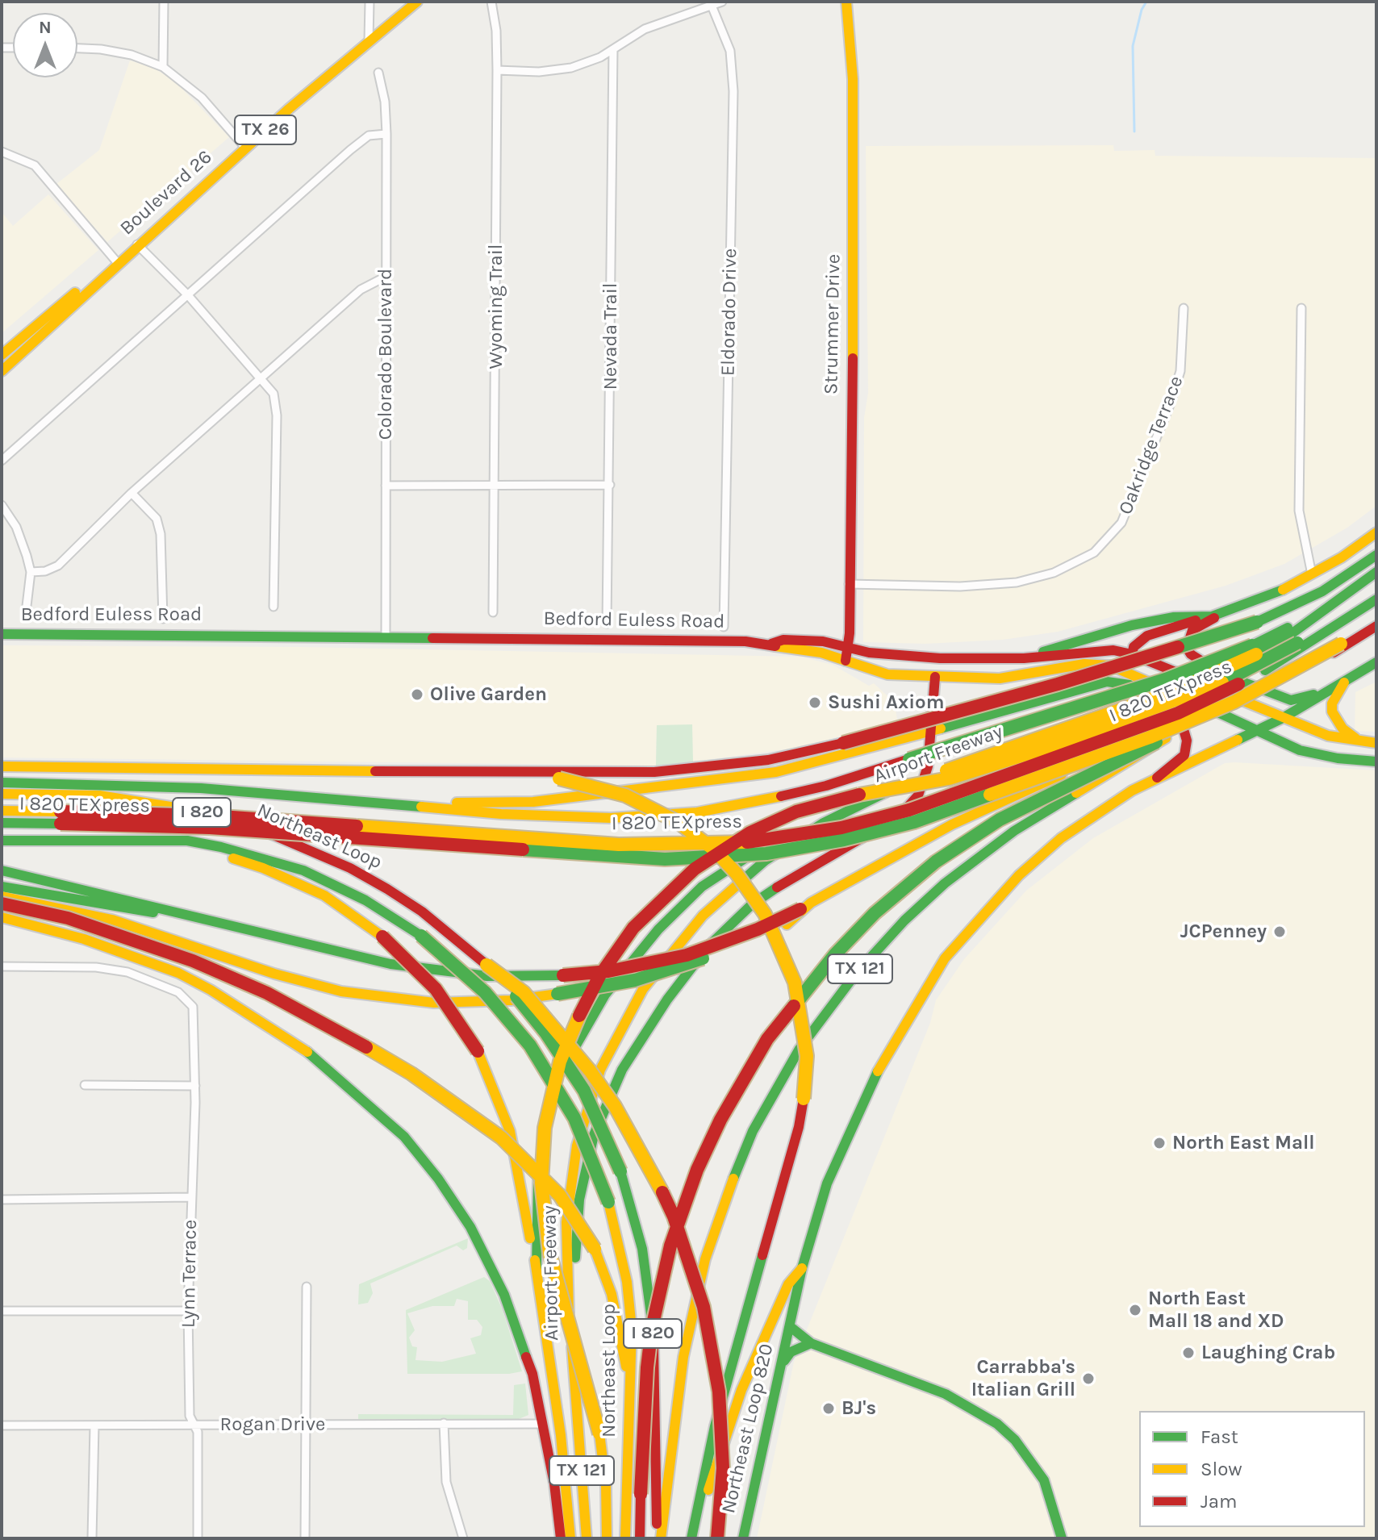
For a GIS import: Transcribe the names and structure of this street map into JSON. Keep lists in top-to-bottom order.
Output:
{
  "streets": {
    "main road": [
      "TX 26",
      "Boulevard 26",
      "Strummer Drive",
      "Bedford Euless Road",
      "I 820 TEXpress",
      "Airport Freeway",
      "I 820",
      "Northeast Loop",
      "TX 121",
      "Northeast Loop 820"
    ],
    "street": [
      "Wyoming Trail",
      "Eldorado Drive",
      "Nevada Trail",
      "Colorado Boulevard",
      "Oakridge Terrace",
      "Lynn Terrace",
      "Rogan Drive"
    ]
  },
  "crossings": [
    ["Strummer Drive", "Oakridge Terrace"],
    ["Strummer Drive", "Bedford Euless Road"],
    ["Colorado Boulevard", "Bedford Euless Road"],
    ["I 820", "Northeast Loop"],
    ["I 820", "TX 121"],
    ["Lynn Terrace", "Rogan Drive"]
  ],
  "places": [
    "Olive Garden",
    "Sushi Axiom",
    "JCPenney",
    "North East Mall",
    "North East Mall 18 and XD",
    "Laughing Crab",
    "Carrabba's Italian Grill",
    "BJ's"
  ],
  "legend": ["Fast", "Slow", "Jam"],
  "north": "top"
}
